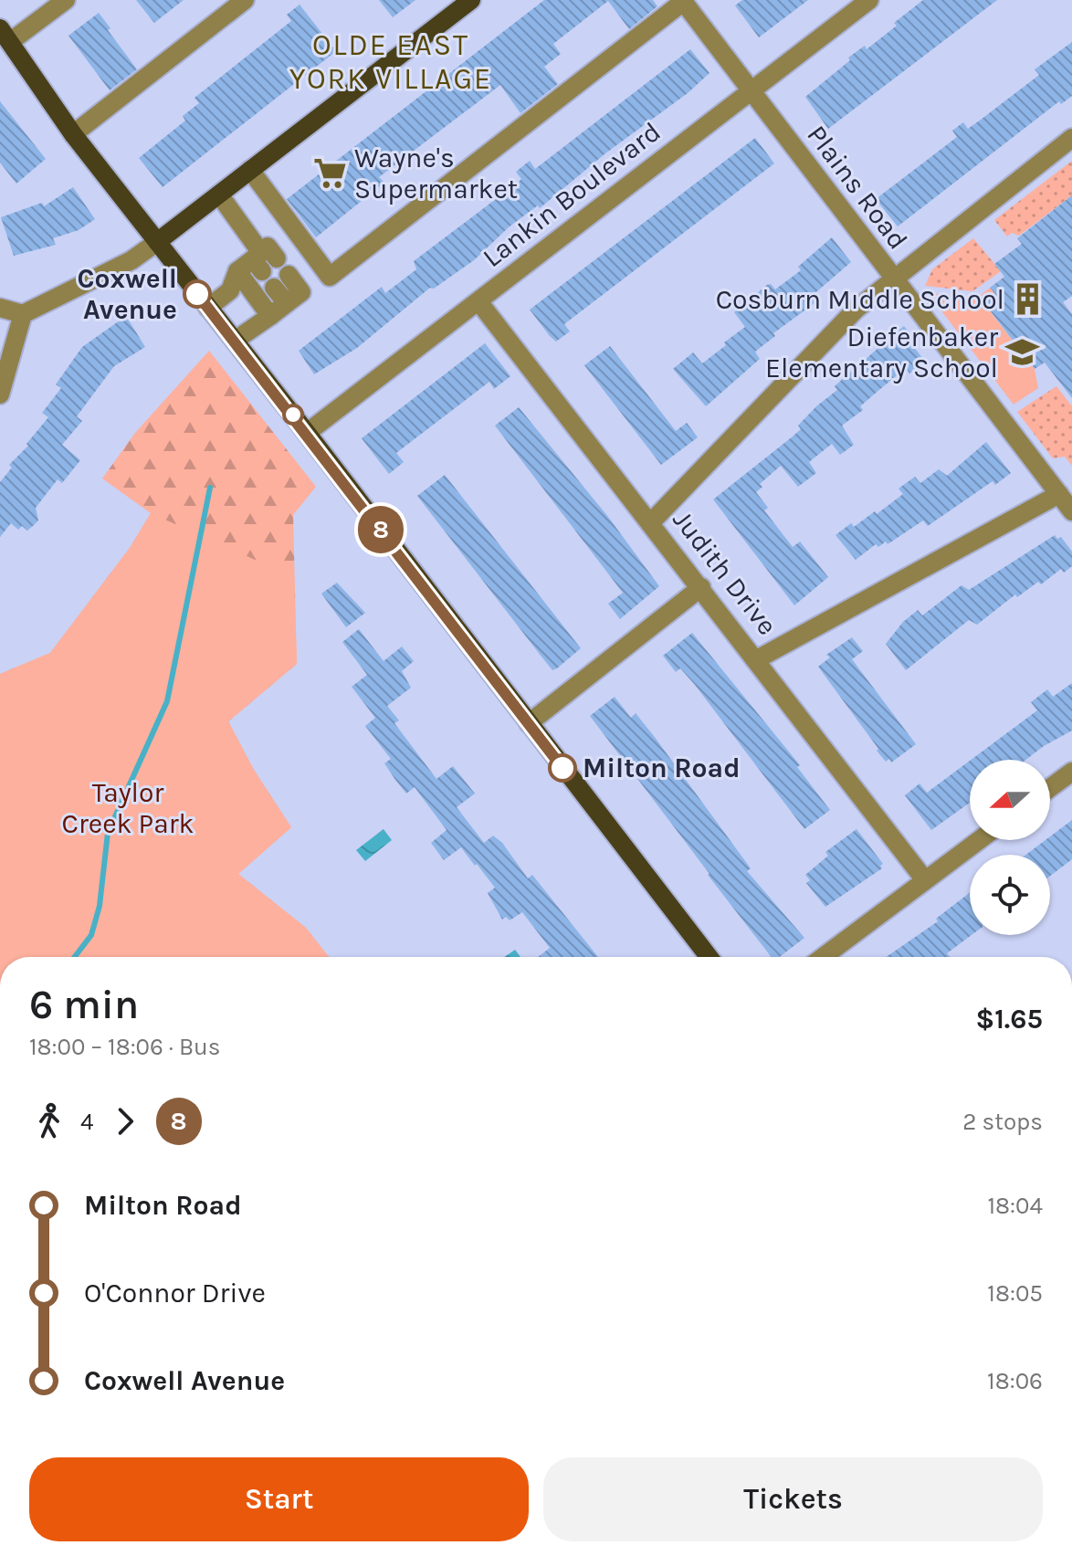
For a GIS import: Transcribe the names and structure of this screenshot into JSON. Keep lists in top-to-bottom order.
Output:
{
  "streets": {
    "street": ["Plains Road", "Lankin Boulevard", "Judith Drive"]
  },
  "crossings": [
    ["Plains Road", "Lankin Boulevard"],
    ["Lankin Boulevard", "Judith Drive"]
  ],
  "districts": ["OLDE EAST YORK VILLAGE"],
  "parks": ["Taylor Creek Park"],
  "places": {
    "supermarket": ["Wayne's Supermarket"],
    "other": ["Coxwell Avenue", "Milton Road"],
    "building": ["Cosburn Mıddle School"],
    "school or university": ["Diefenbaker Elementary School"]
  },
  "lines": ["bus line 8"],
  "north": "left",
  "page": {
    "on_map": "8",
    "heading": ["6 min", "18:00 – 18:06 · Bus", "$1.65"],
    "legs": ["4", "8", "2 stops"],
    "list": [
      {
        "name": "Milton Road",
        "value": "18:04"
      },
      {
        "name": "O'Connor Drive",
        "value": "18:05"
      },
      {
        "name": "Coxwell Avenue",
        "value": "18:06"
      }
    ],
    "buttons": ["Start", "Tickets"]
  }
}
